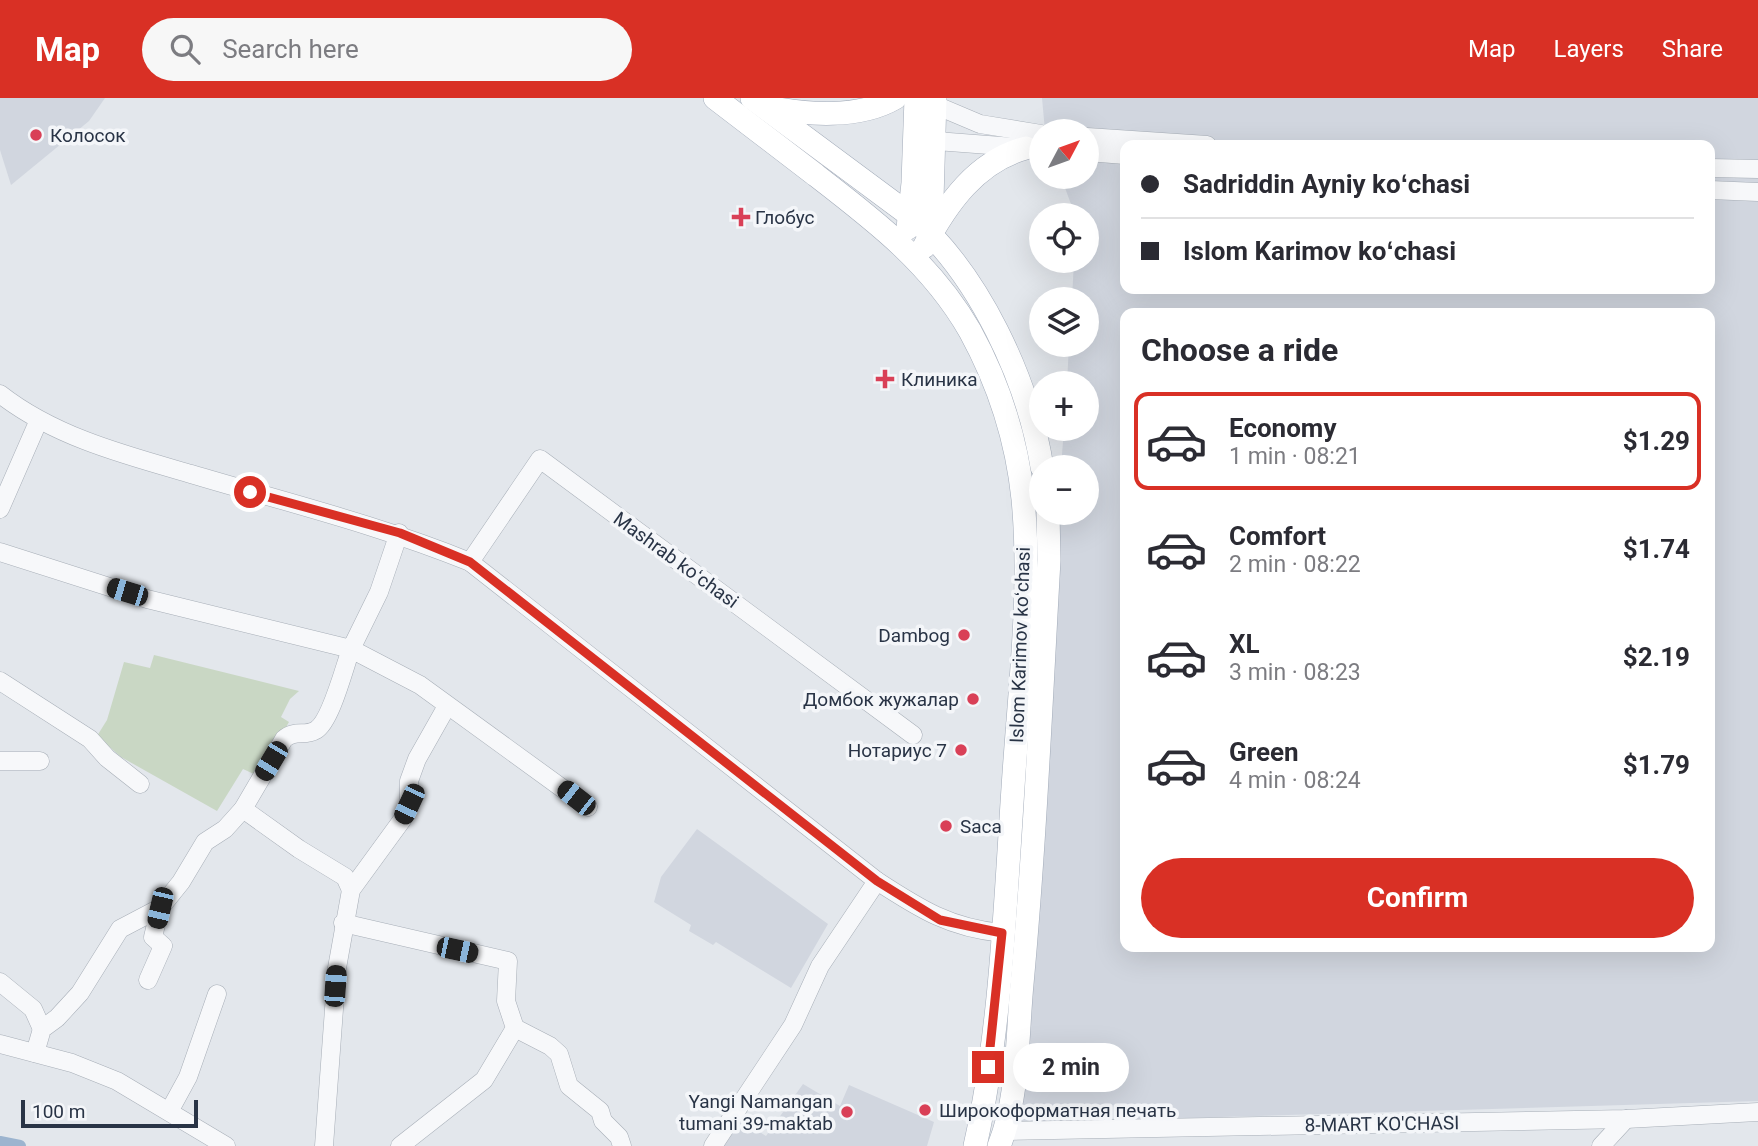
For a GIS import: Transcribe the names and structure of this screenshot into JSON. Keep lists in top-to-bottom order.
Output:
{
  "streets": {
    "main road": ["Islom Karimov koʻchasi"],
    "street": ["Mashrab koʻchasi", "8-MART KO'CHASI"]
  },
  "crossings": [
    ["Islom Karimov koʻchasi", "8-MART KO'CHASI"]
  ],
  "places": {
    "other": [
      "Колосок",
      "Dambog",
      "Домбок жужалар",
      "Нотариус 7",
      "Saca",
      "Широкоформатная печать",
      "Yangi Namangan tumani 39-maktab"
    ],
    "health": ["Глобус", "Клиника"]
  },
  "scale_bar": "100 m",
  "north": "top right",
  "page": {
    "header": "Map",
    "search": "Search here",
    "nav": ["Map", "Layers", "Share"],
    "map_buttons": ["+", "−"],
    "banner": ["Sadriddin Ayniy koʻchasi", "Islom Karimov koʻchasi"],
    "heading": "Choose a ride",
    "list": [
      {
        "name": "Economy",
        "note": "1 min · 08:21",
        "value": "$1.29"
      },
      {
        "name": "Comfort",
        "note": "2 min · 08:22",
        "value": "$1.74"
      },
      {
        "name": "XL",
        "note": "3 min · 08:23",
        "value": "$2.19"
      },
      {
        "name": "Green",
        "note": "4 min · 08:24",
        "value": "$1.79"
      }
    ],
    "buttons": "Confirm",
    "bubble": "2 min",
    "scale": "100 m"
  }
}
